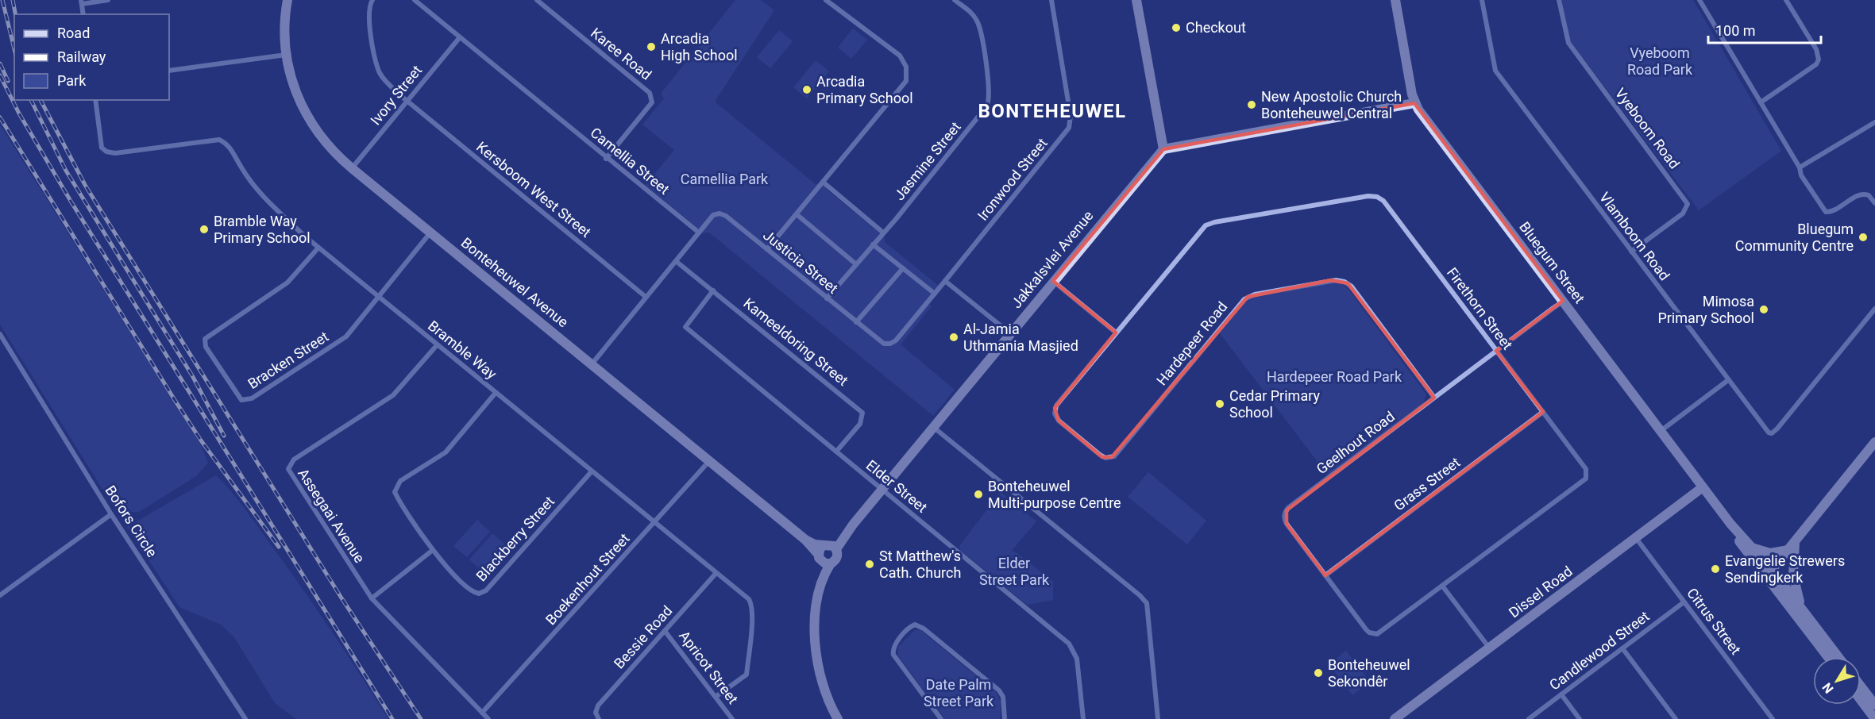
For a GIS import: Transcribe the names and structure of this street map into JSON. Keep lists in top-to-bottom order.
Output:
{
  "streets": {
    "street": [
      "Karee Road",
      "Ivory Street",
      "Vyeboom Road",
      "Camellia Street",
      "Jasmine Street",
      "Ironwood Street",
      "Kersboom West Street",
      "Vlamboom Road",
      "Jakkalsvlei Avenue",
      "Justicia Street",
      "Bluegum Street",
      "Bonteheuwel Avenue",
      "Firethorn Street",
      "Kameeldoring Street",
      "Hardepeer Road",
      "Bramble Way",
      "Bracken Street",
      "Geelhout Road",
      "Grass Street",
      "Elder Street",
      "Assegaai Avenue",
      "Bofors Circle",
      "Blackberry Street",
      "Boekenhout Street",
      "Dissel Road",
      "Citrus Street",
      "Bessie Road",
      "Candlewood Street",
      "Apricot Street"
    ]
  },
  "crossings": [
    ["Karee Road", "Camellia Street"],
    ["Ivory Street", "Camellia Street"],
    ["Ivory Street", "Kersboom West Street"],
    ["Ivory Street", "Bonteheuwel Avenue"],
    ["Vyeboom Road", "Vlamboom Road"],
    ["Camellia Street", "Justicia Street"],
    ["Jasmine Street", "Justicia Street"],
    ["Ironwood Street", "Justicia Street"],
    ["Jakkalsvlei Avenue", "Bonteheuwel Avenue"],
    ["Jakkalsvlei Avenue", "Elder Street"],
    ["Bluegum Street", "Geelhout Road"],
    ["Bluegum Street", "Dissel Road"],
    ["Bonteheuwel Avenue", "Bracken Street"],
    ["Bonteheuwel Avenue", "Boekenhout Street"],
    ["Firethorn Street", "Hardepeer Road"],
    ["Firethorn Street", "Geelhout Road"],
    ["Firethorn Street", "Grass Street"],
    ["Kameeldoring Street", "Elder Street"],
    ["Hardepeer Road", "Geelhout Road"],
    ["Bramble Way", "Bracken Street"],
    ["Bramble Way", "Assegaai Avenue"],
    ["Bramble Way", "Blackberry Street"],
    ["Bramble Way", "Boekenhout Street"],
    ["Bramble Way", "Bessie Road"],
    ["Bramble Way", "Apricot Street"],
    ["Geelhout Road", "Grass Street"],
    ["Assegaai Avenue", "Boekenhout Street"],
    ["Dissel Road", "Citrus Street"],
    ["Citrus Street", "Candlewood Street"],
    ["Bessie Road", "Apricot Street"]
  ],
  "districts": ["BONTEHEUWEL"],
  "parks": [
    "Vyeboom Road Park",
    "Camellia Park",
    "Hardepeer Road Park",
    "Elder Street Park",
    "Date Palm Street Park"
  ],
  "places": [
    "Checkout",
    "Arcadia High School",
    "Arcadia Primary School",
    "New Apostolic Church Bonteheuwel Central",
    "Bramble Way Primary School",
    "Bluegum Community Centre",
    "Mimosa Primary School",
    "Al-Jamia Uthmania Masjied",
    "Cedar Primary School",
    "Bonteheuwel Multi-purpose Centre",
    "St Matthew's Cath. Church",
    "Evangelie Strewers Sendingkerk",
    "Bonteheuwel Sekondêr"
  ],
  "legend": ["Road", "Railway", "Park"],
  "scale_bar": "100 m",
  "north": "bottom left"
}
